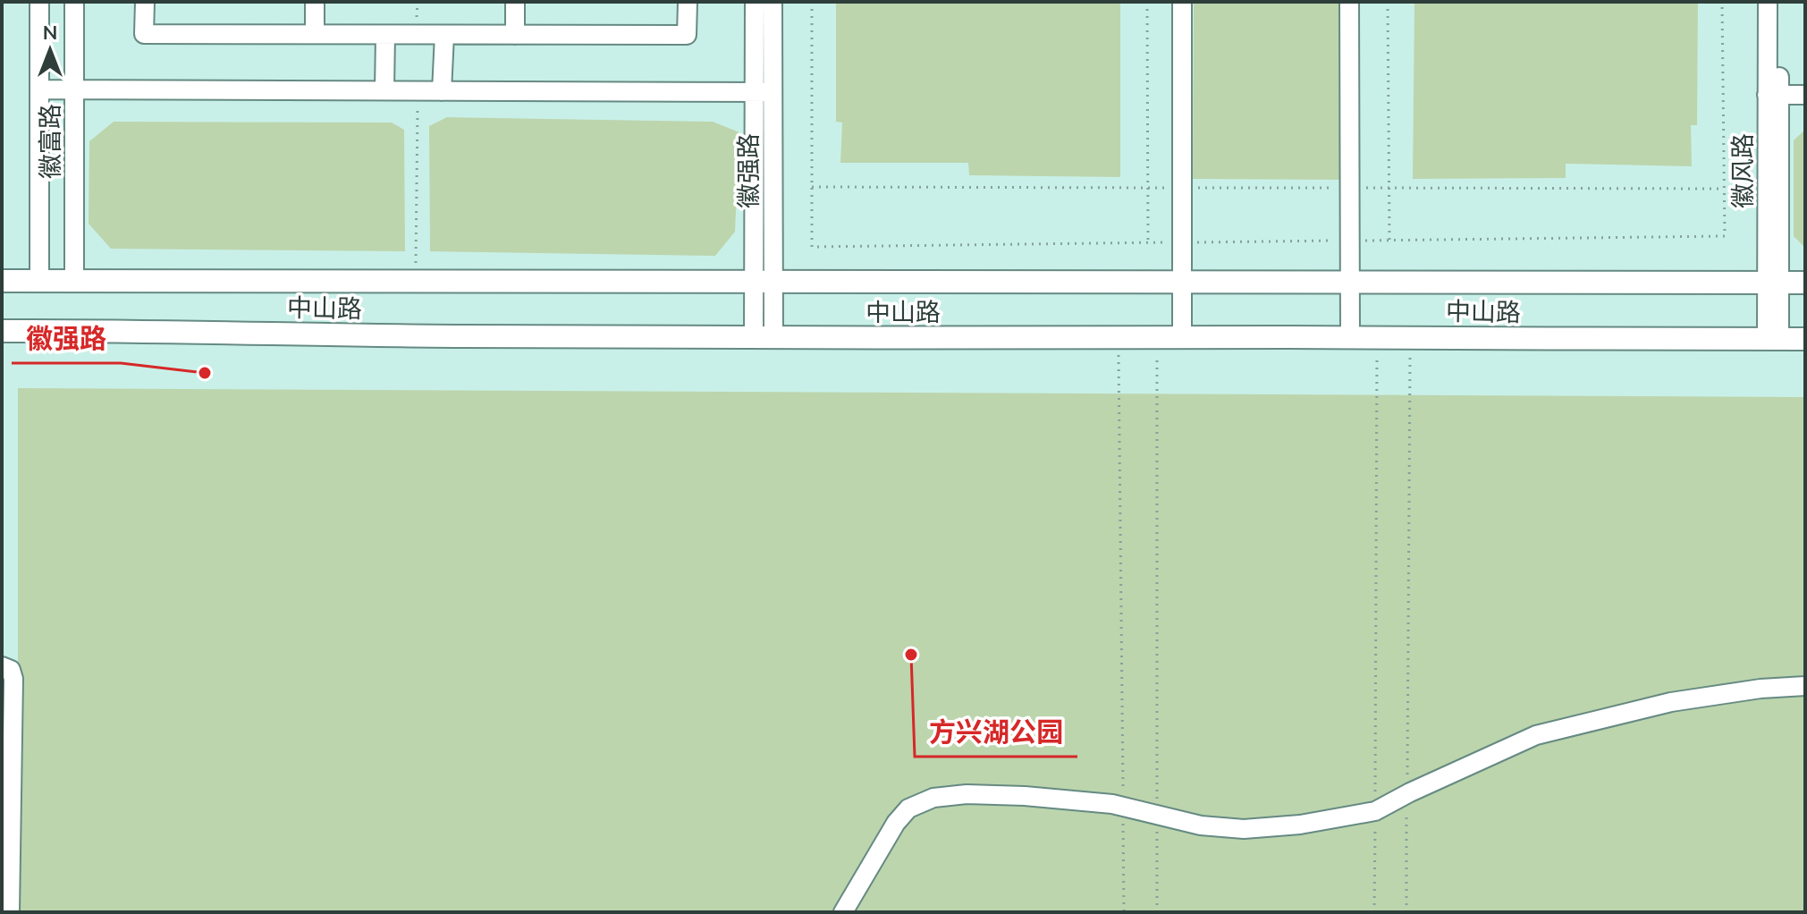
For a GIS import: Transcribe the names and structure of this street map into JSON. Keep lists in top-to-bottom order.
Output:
{
  "streets": {
    "main road": ["中山路"],
    "street": ["徽富路", "徽强路", "徽风路"]
  },
  "crossings": [
    ["徽富路", "中山路"],
    ["徽强路", "中山路"],
    ["徽风路", "中山路"]
  ],
  "places": ["徽强路", "方兴湖公园"],
  "north": "top"
}
